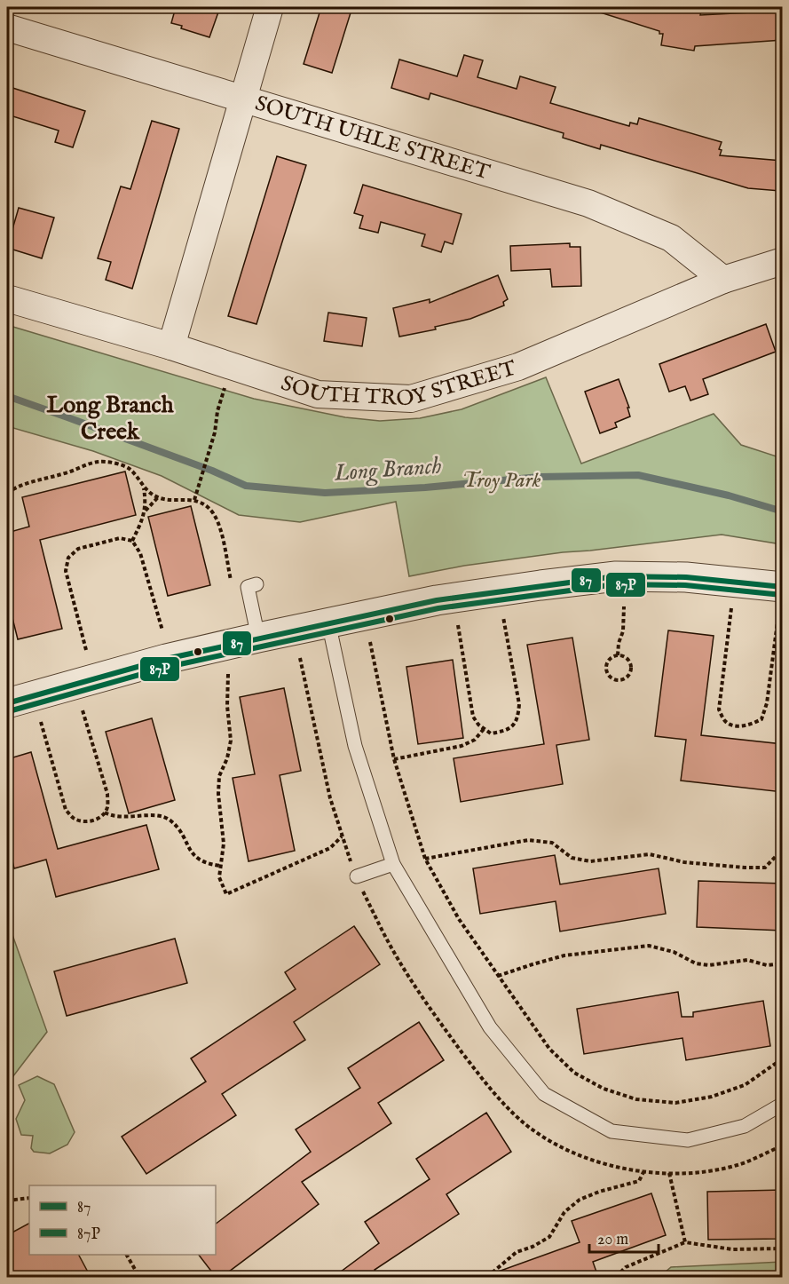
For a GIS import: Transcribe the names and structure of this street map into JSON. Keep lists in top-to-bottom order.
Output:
{
  "streets": {
    "street": ["SOUTH UHLE STREET", "SOUTH TROY STREET"]
  },
  "crossings": [
    ["SOUTH UHLE STREET", "SOUTH TROY STREET"]
  ],
  "districts": ["Long Branch Creek"],
  "water": ["Long Branch"],
  "parks": ["Troy Park"],
  "lines": ["transit line 87", "transit line 87P"],
  "legend": ["87", "87P"],
  "scale_bar": "20 m"
}
